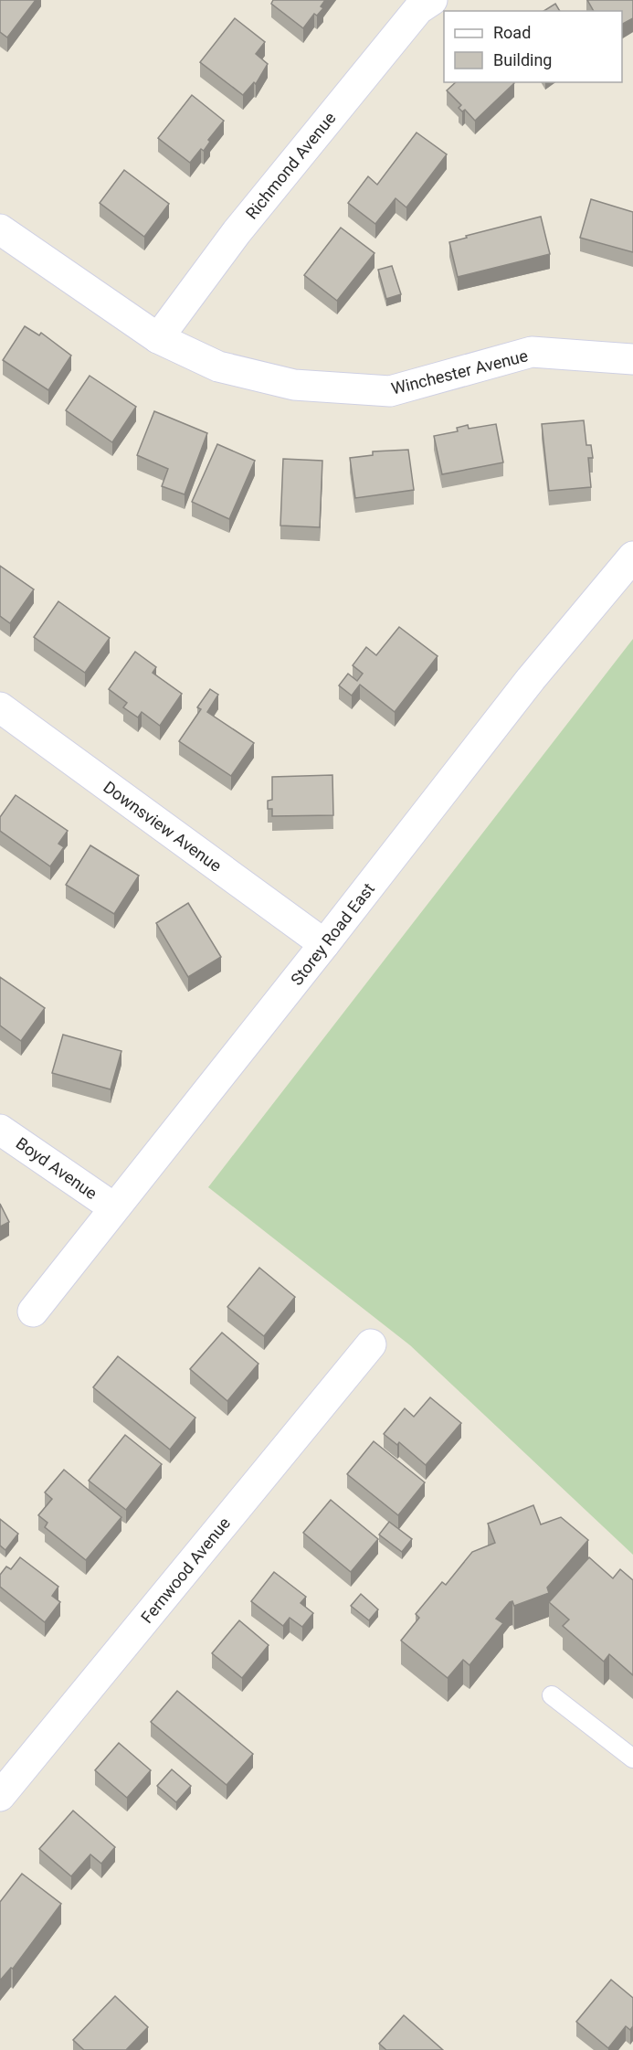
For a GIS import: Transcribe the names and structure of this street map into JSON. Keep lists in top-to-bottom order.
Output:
{
  "streets": {
    "street": [
      "Richmond Avenue",
      "Winchester Avenue",
      "Downsview Avenue",
      "Storey Road East",
      "Boyd Avenue",
      "Fernwood Avenue"
    ]
  },
  "crossings": [
    ["Richmond Avenue", "Winchester Avenue"],
    ["Downsview Avenue", "Storey Road East"],
    ["Storey Road East", "Boyd Avenue"]
  ],
  "legend": ["Road", "Building"]
}
